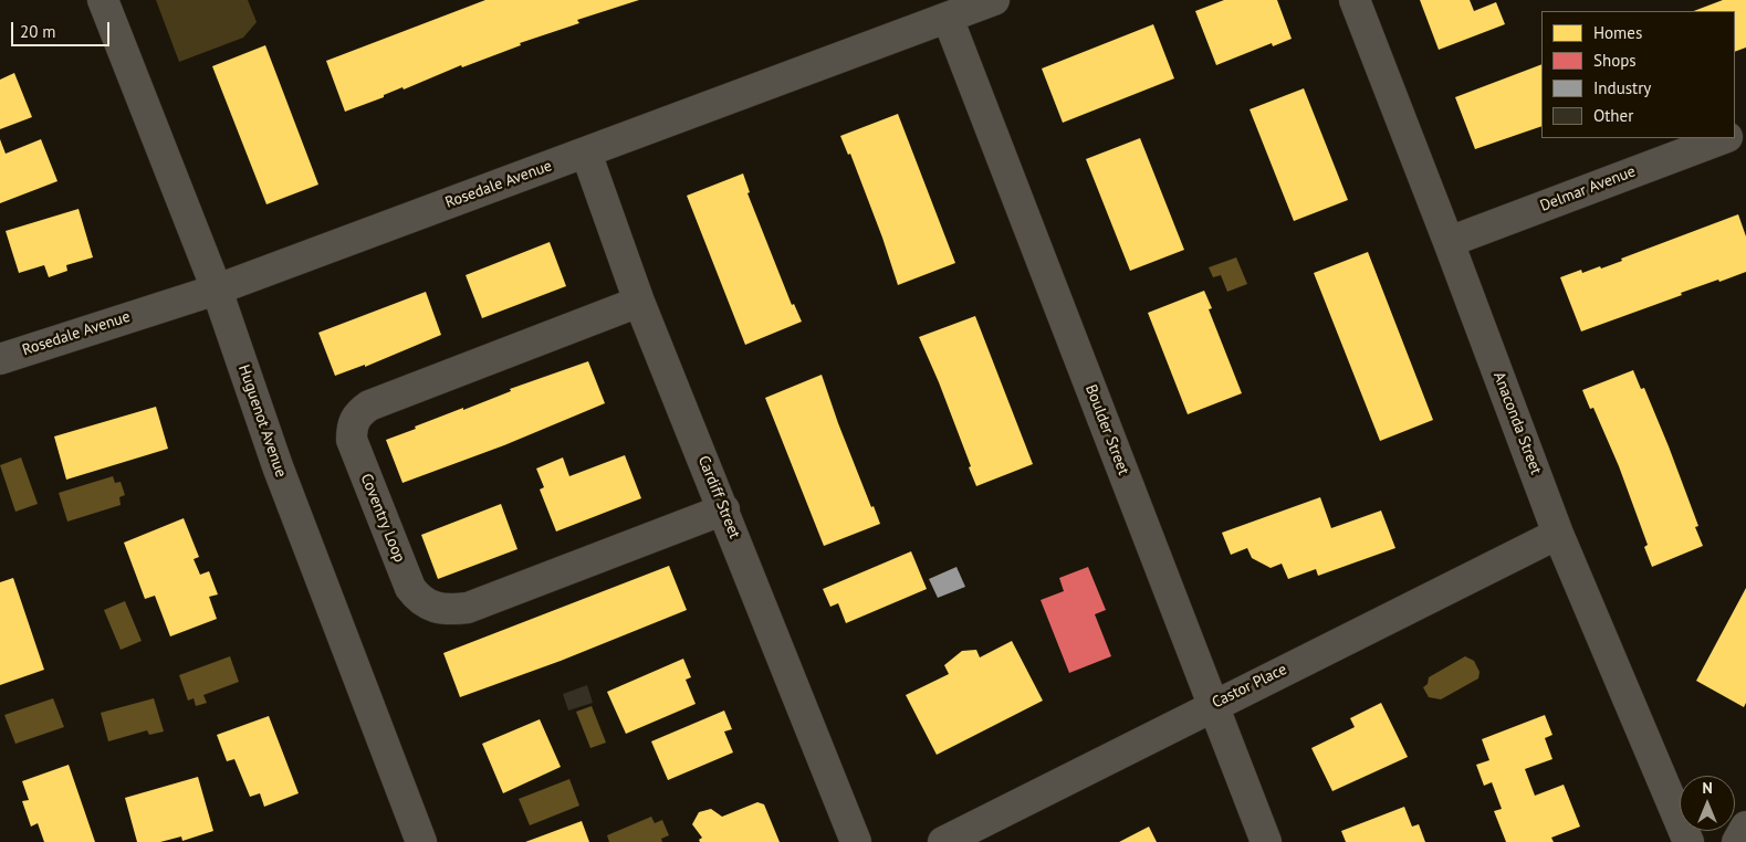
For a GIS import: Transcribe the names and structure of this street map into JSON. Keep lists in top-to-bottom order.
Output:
{
  "streets": {
    "street": [
      "Rosedale Avenue",
      "Delmar Avenue",
      "Huguenot Avenue",
      "Anaconda Street",
      "Boulder Street",
      "Cardiff Street",
      "Coventry Loop",
      "Castor Place"
    ]
  },
  "crossings": [
    ["Rosedale Avenue", "Huguenot Avenue"],
    ["Rosedale Avenue", "Boulder Street"],
    ["Rosedale Avenue", "Cardiff Street"],
    ["Delmar Avenue", "Anaconda Street"],
    ["Anaconda Street", "Castor Place"],
    ["Boulder Street", "Castor Place"],
    ["Cardiff Street", "Coventry Loop"]
  ],
  "legend": [
    "Homes",
    "Shops",
    "Industry",
    "Other"
  ],
  "scale_bar": "20 m",
  "north": "top"
}
